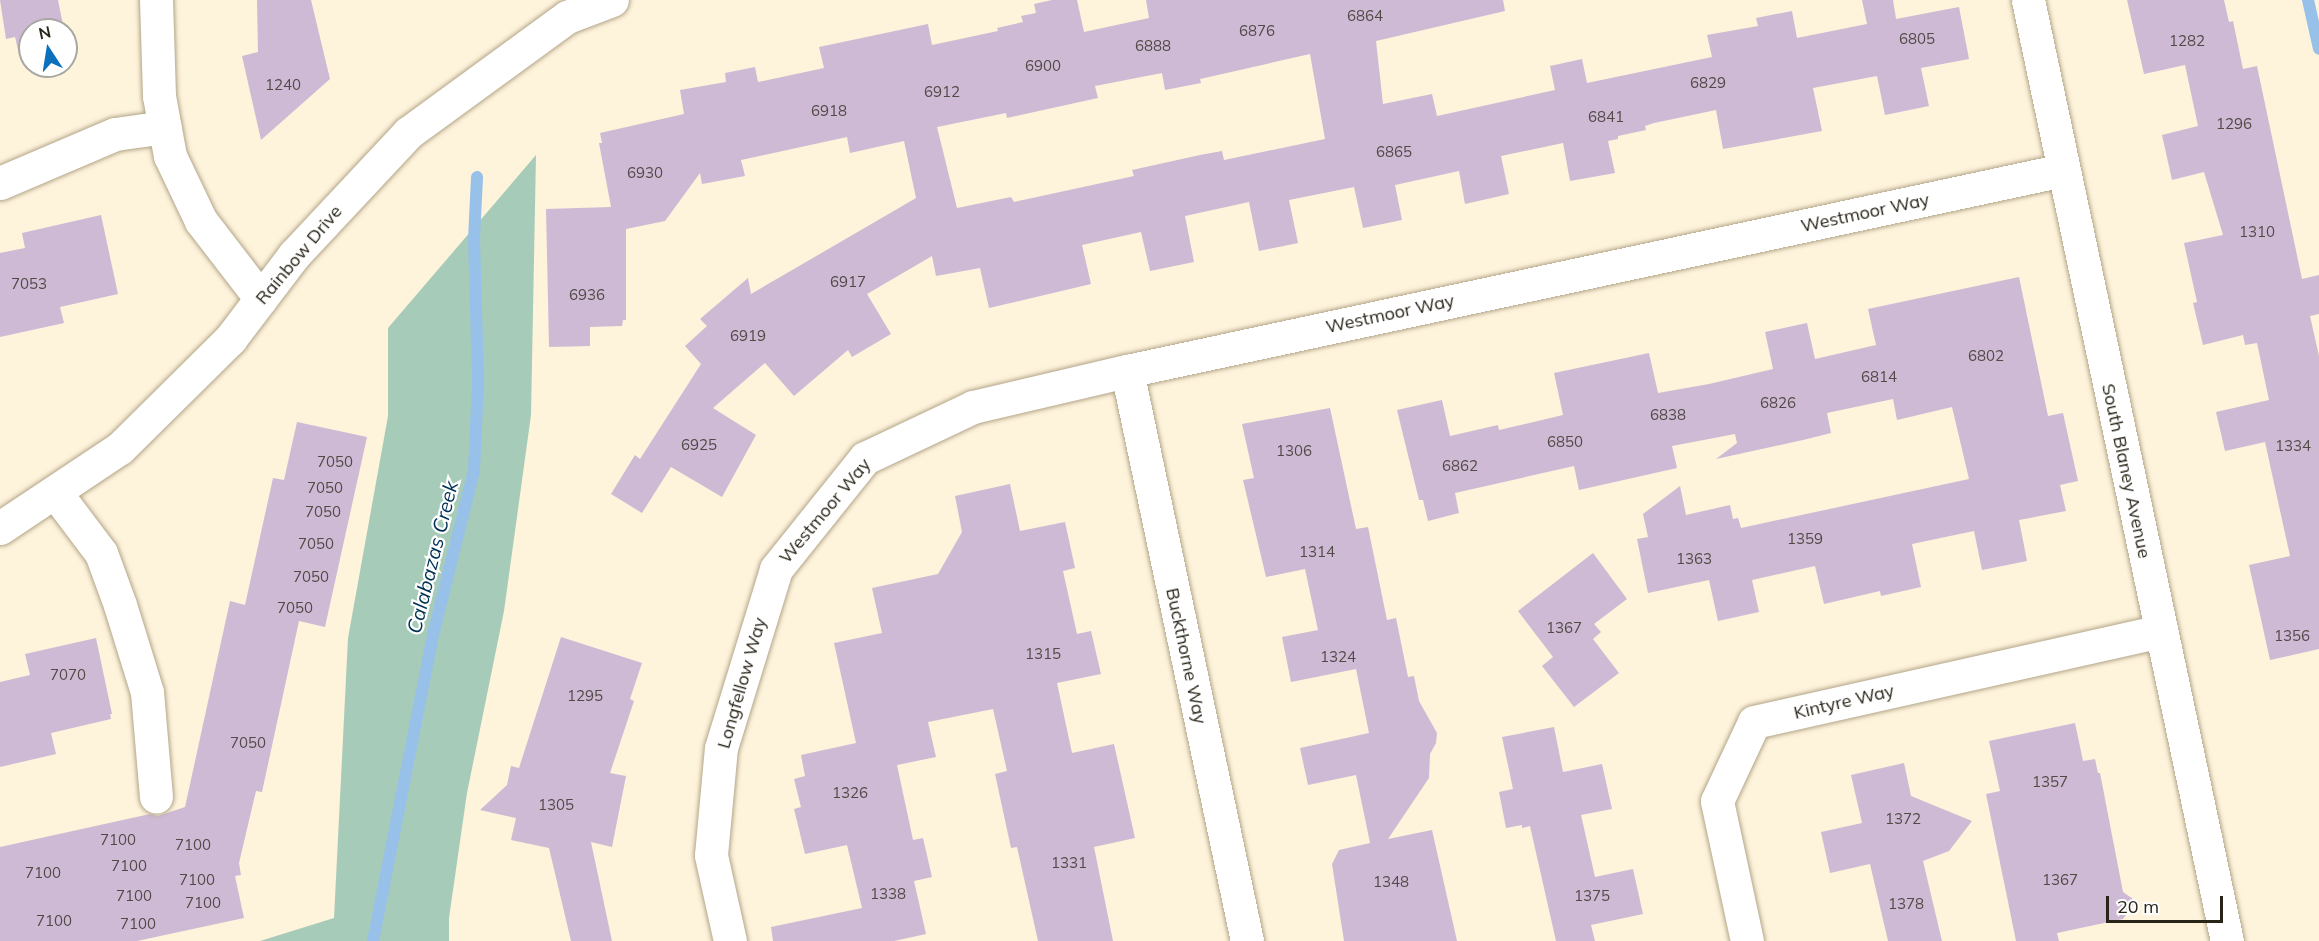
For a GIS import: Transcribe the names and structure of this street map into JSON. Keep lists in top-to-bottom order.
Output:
{
  "streets": {
    "street": [
      "Westmoor Way",
      "Rainbow Drive",
      "South Blaney Avenue",
      "Buckthorne Way",
      "Longfellow Way",
      "Kintyre Way"
    ]
  },
  "crossings": [
    ["Westmoor Way", "South Blaney Avenue"],
    ["Westmoor Way", "Buckthorne Way"],
    ["Westmoor Way", "Longfellow Way"],
    ["South Blaney Avenue", "Kintyre Way"]
  ],
  "water": ["Calabazas Creek"],
  "house_numbers": [
    "6864",
    "6876",
    "6805",
    "1282",
    "6888",
    "6900",
    "6829",
    "1240",
    "6912",
    "6918",
    "6841",
    "1296",
    "6865",
    "6930",
    "1310",
    "6917",
    "7053",
    "6936",
    "6919",
    "6802",
    "6814",
    "6826",
    "6838",
    "6850",
    "6925",
    "1334",
    "1306",
    "7050",
    "6862",
    "7050",
    "7050",
    "1359",
    "7050",
    "1314",
    "1363",
    "7050",
    "7050",
    "1367",
    "1356",
    "1315",
    "1324",
    "7070",
    "1295",
    "7050",
    "1357",
    "1326",
    "1305",
    "1372",
    "7100",
    "7100",
    "1331",
    "7100",
    "7100",
    "7100",
    "1367",
    "1348",
    "1338",
    "7100",
    "1375",
    "7100",
    "1378",
    "7100",
    "7100"
  ],
  "scale_bar": "20 m",
  "north": "top"
}
